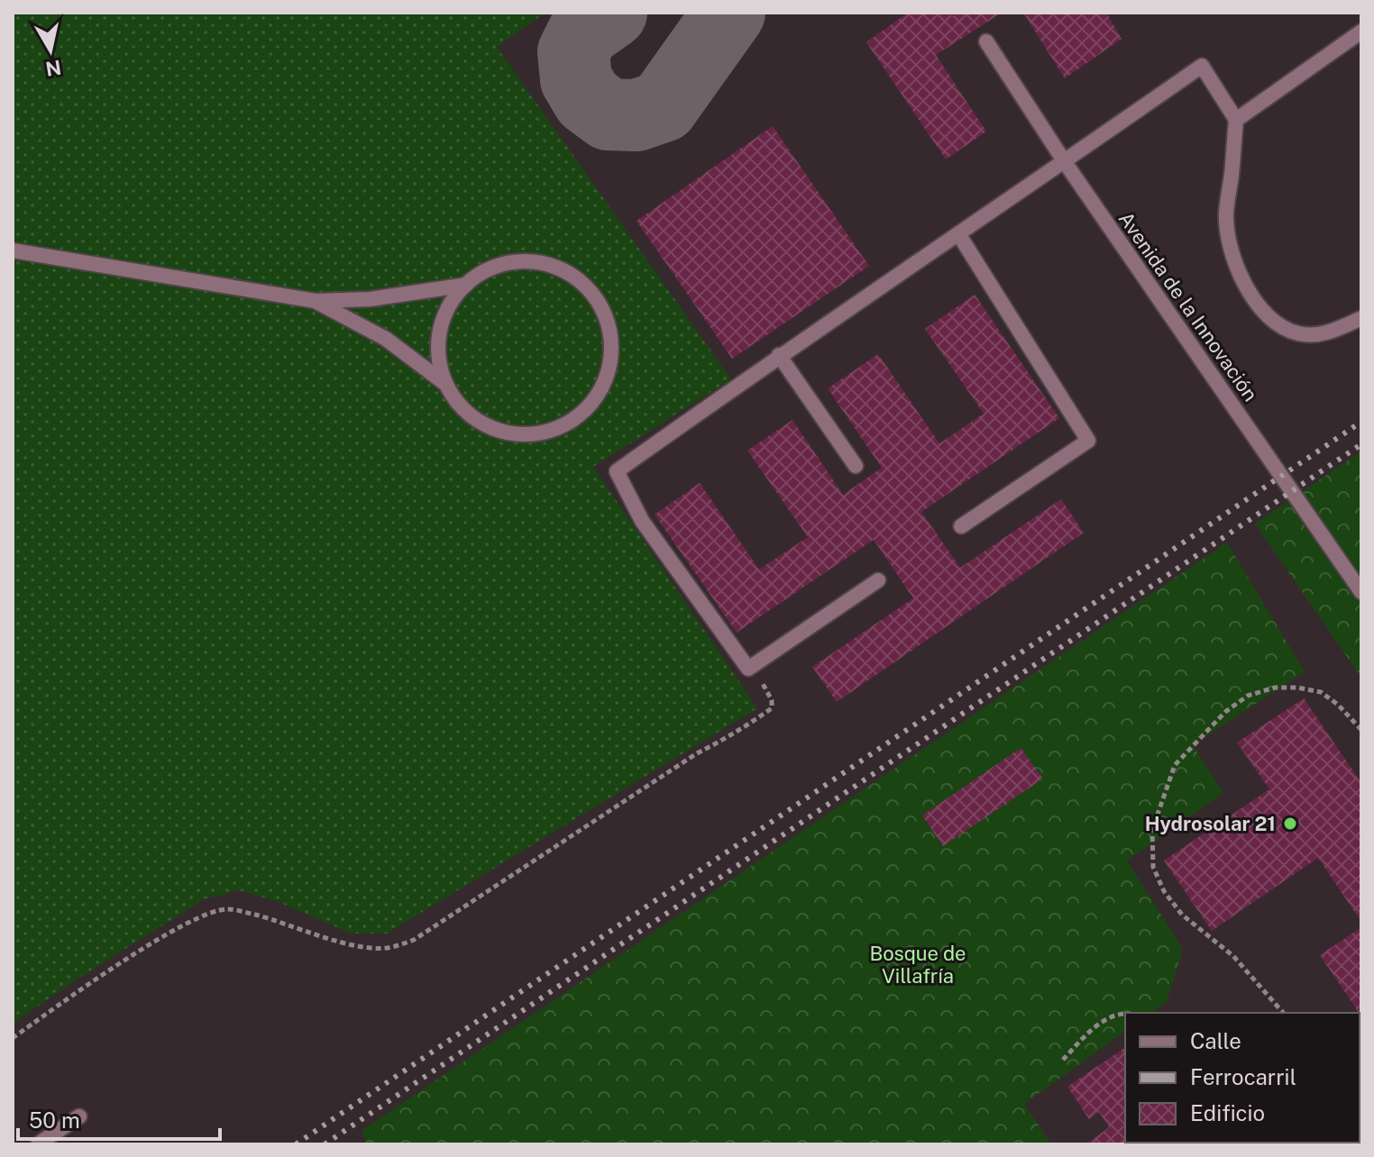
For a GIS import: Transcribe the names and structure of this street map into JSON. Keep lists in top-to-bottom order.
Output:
{
  "streets": {
    "street": ["Avenida de la Innovación"]
  },
  "parks": ["Bosque de Villafría"],
  "places": ["Hydrosolar 21"],
  "legend": ["Calle", "Ferrocarril", "Edificio"],
  "scale_bar": "50 m",
  "north": "bottom"
}
